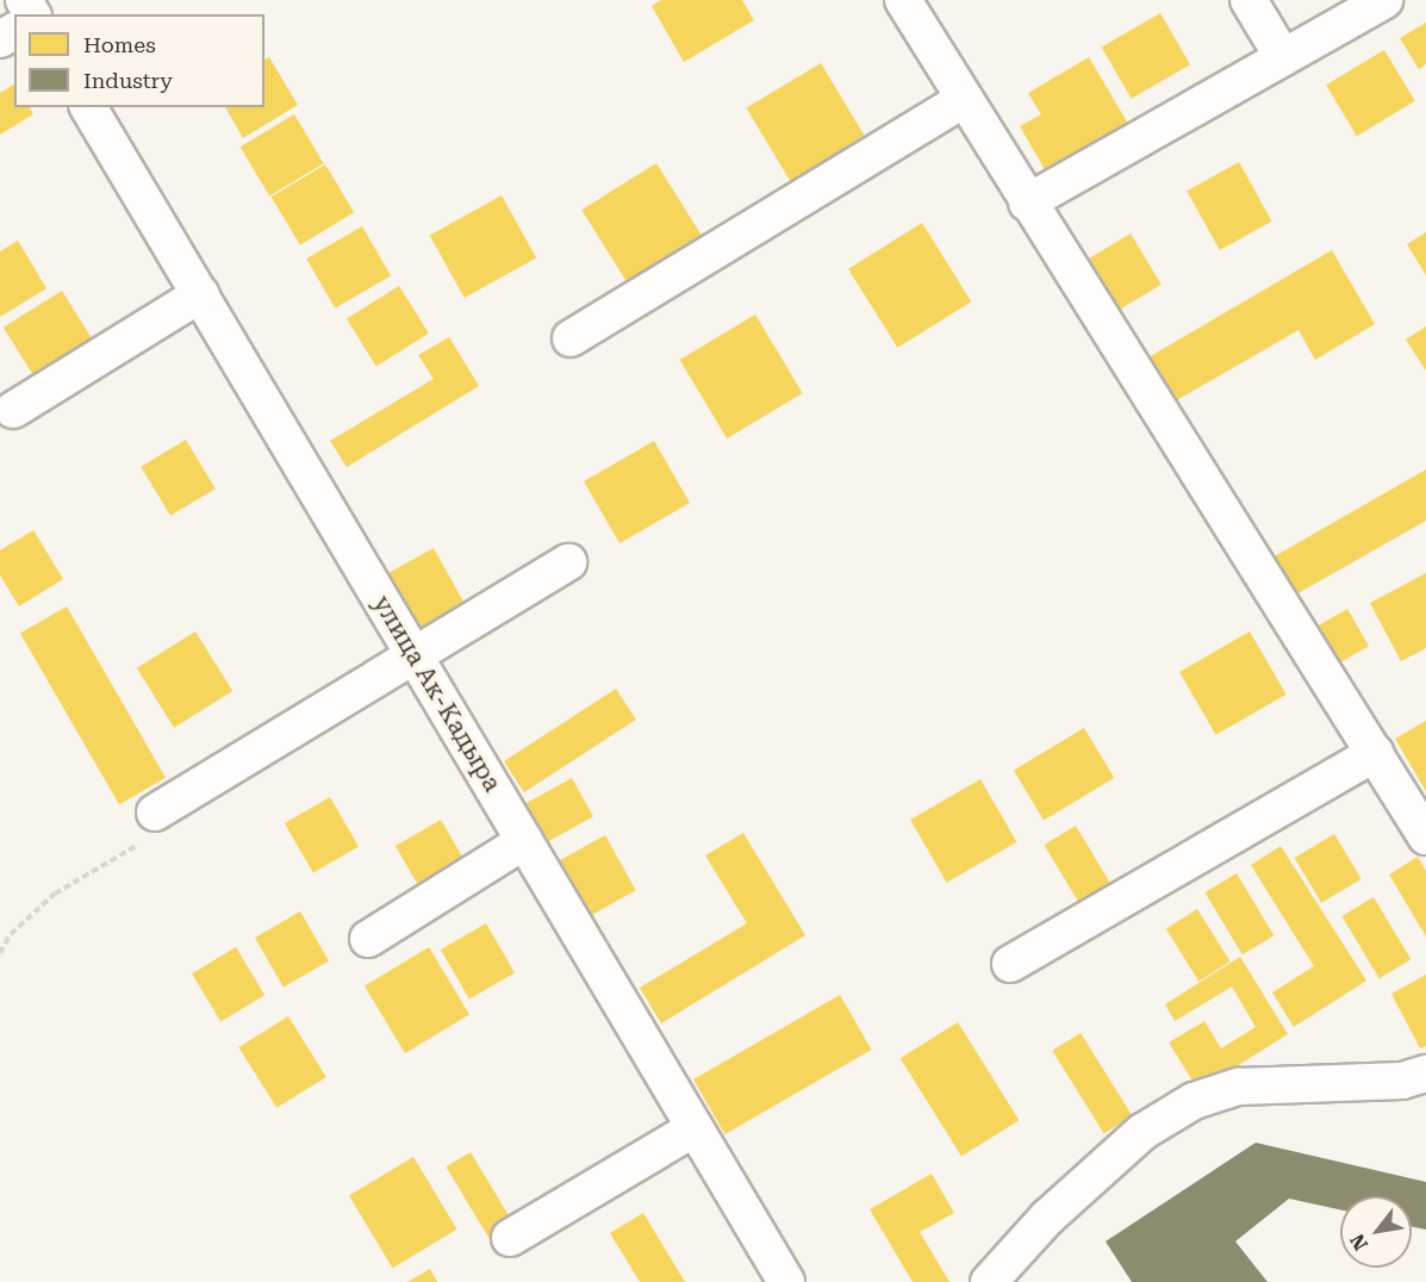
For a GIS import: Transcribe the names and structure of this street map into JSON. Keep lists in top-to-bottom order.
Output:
{
  "streets": {
    "street": ["улица Ак-Кадыра"]
  },
  "legend": ["Homes", "Industry"],
  "north": "bottom left"
}
